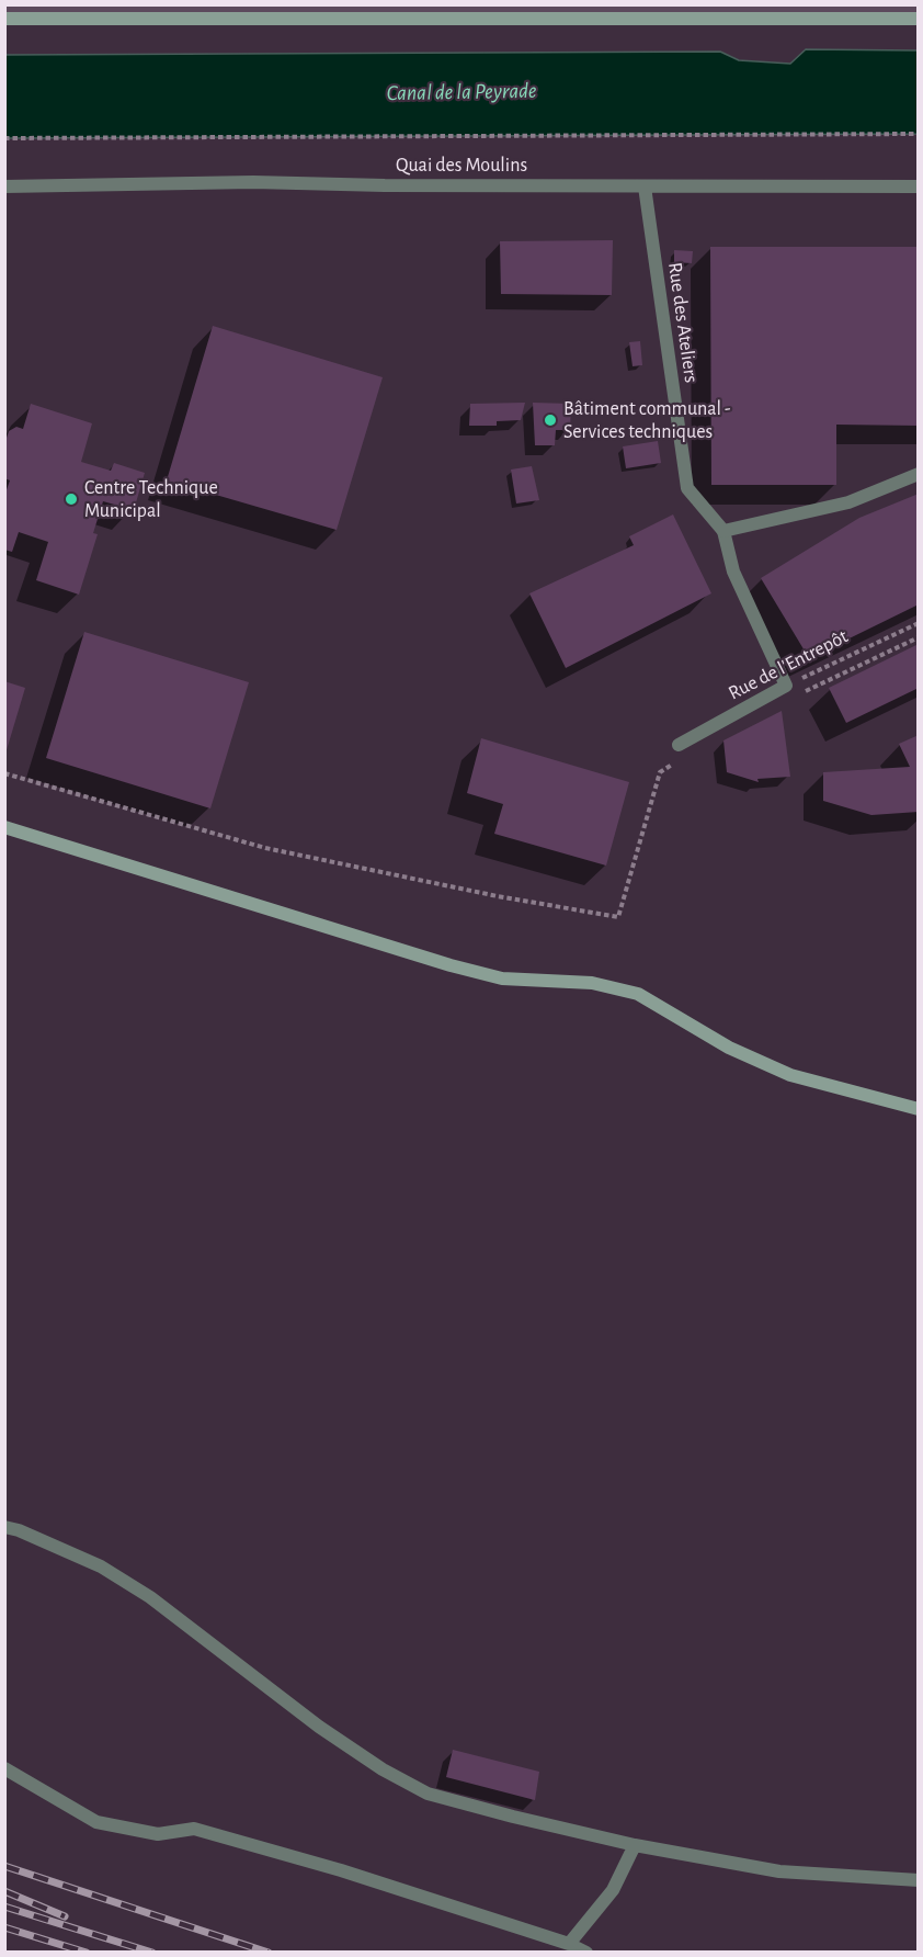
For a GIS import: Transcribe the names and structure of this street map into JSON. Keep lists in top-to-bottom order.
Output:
{
  "streets": {
    "street": ["Quai des Moulins", "Rue des Ateliers", "Rue de l'Entrepôt"]
  },
  "crossings": [
    ["Quai des Moulins", "Rue des Ateliers"],
    ["Rue des Ateliers", "Rue de l'Entrepôt"]
  ],
  "water": ["Canal de la Peyrade"],
  "places": ["Bâtiment communal - Services techniques", "Centre Technique Municipal"]
}
